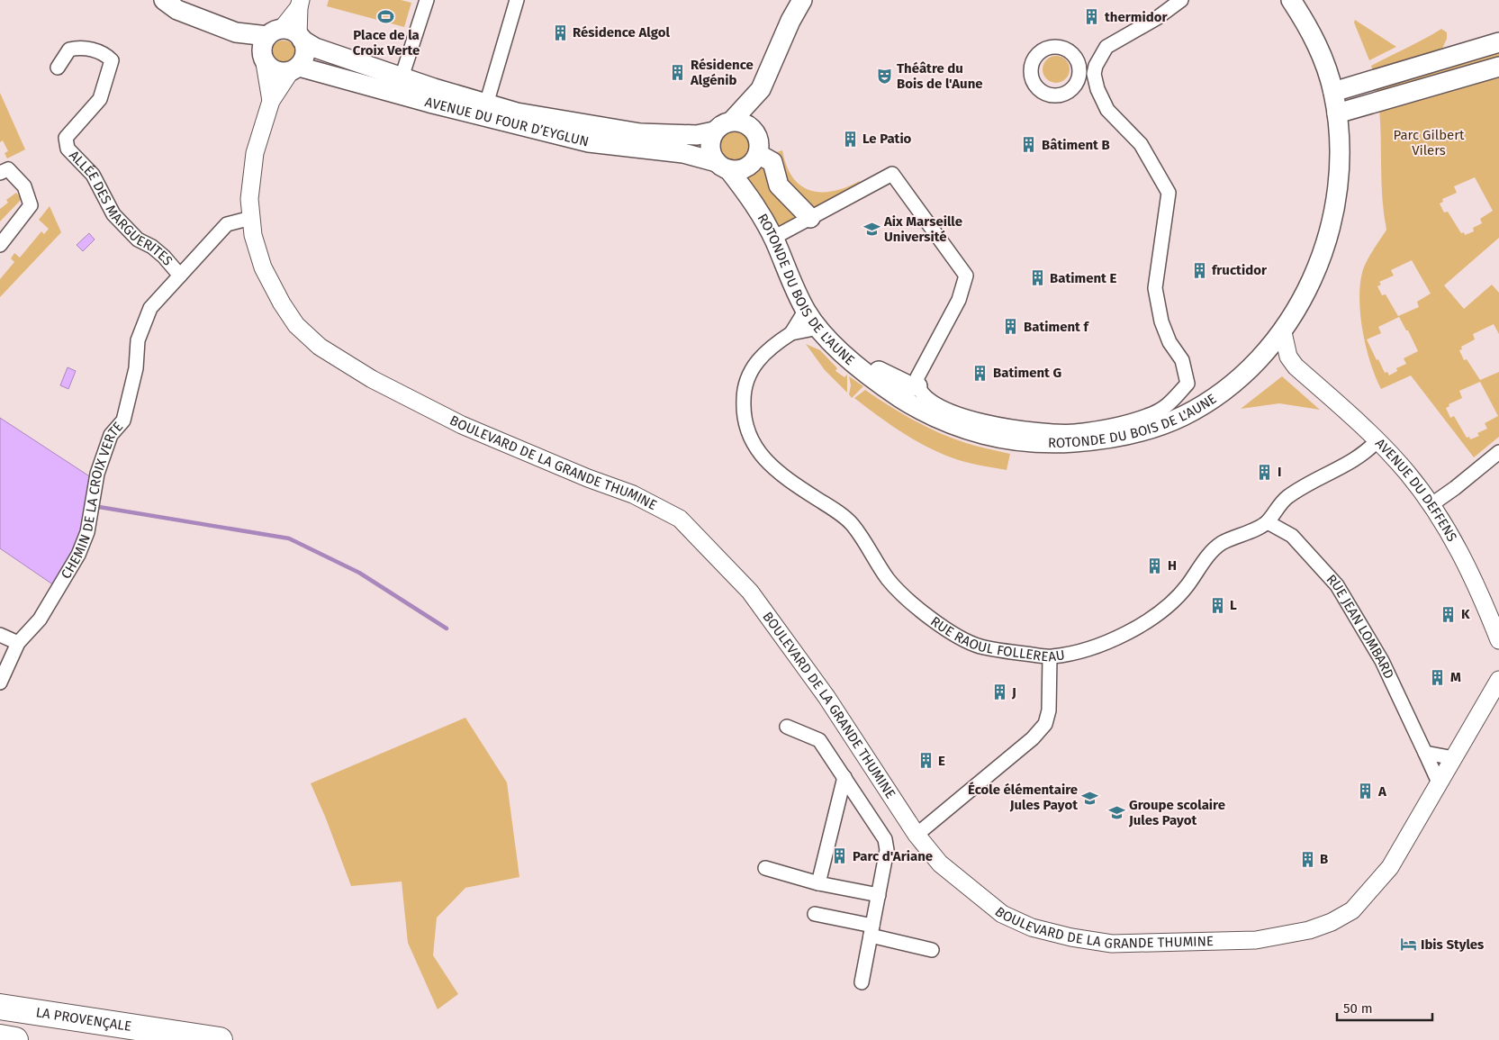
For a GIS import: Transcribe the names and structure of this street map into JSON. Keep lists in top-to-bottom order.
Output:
{
  "streets": {
    "highway": ["LA PROVENÇALE"],
    "main road": ["AVENUE DU FOUR D’EYGLUN", "ROTONDE DU BOIS DE L'AUNE"],
    "street": [
      "ALLÉE DES MARGUERITES",
      "BOULEVARD DE LA GRANDE THUMINE",
      "AVENUE DU DEFFENS",
      "CHEMIN DE LA CROIX VERTE",
      "RUE JEAN LOMBARD",
      "RUE RAOUL FOLLEREAU"
    ]
  },
  "crossings": [
    ["AVENUE DU FOUR D’EYGLUN", "ROTONDE DU BOIS DE L'AUNE"],
    ["AVENUE DU FOUR D’EYGLUN", "BOULEVARD DE LA GRANDE THUMINE"],
    ["ALLÉE DES MARGUERITES", "CHEMIN DE LA CROIX VERTE"],
    ["ROTONDE DU BOIS DE L'AUNE", "AVENUE DU DEFFENS"],
    ["ROTONDE DU BOIS DE L'AUNE", "RUE RAOUL FOLLEREAU"],
    ["BOULEVARD DE LA GRANDE THUMINE", "CHEMIN DE LA CROIX VERTE"],
    ["BOULEVARD DE LA GRANDE THUMINE", "RUE JEAN LOMBARD"],
    ["AVENUE DU DEFFENS", "RUE RAOUL FOLLEREAU"],
    ["RUE JEAN LOMBARD", "RUE RAOUL FOLLEREAU"]
  ],
  "parks": ["Parc Gilbert Vilers"],
  "places": {
    "sports": ["Place de la Croix Verte"],
    "building": [
      "thermidor",
      "Résidence Algol",
      "Résidence Algénib",
      "Le Patio",
      "Bâtiment B",
      "fructidor",
      "Batiment E",
      "Batiment f",
      "Batiment G",
      "I",
      "H",
      "L",
      "K",
      "M",
      "J",
      "E",
      "A",
      "Parc d'Ariane",
      "B"
    ],
    "theatre": ["Théâtre du Bois de l'Aune"],
    "school or university": ["Aix Marseille Université", "École élémentaire Jules Payot", "Groupe scolaire Jules Payot"],
    "hotel": ["Ibis Styles"]
  },
  "scale_bar": "50 m"
}
